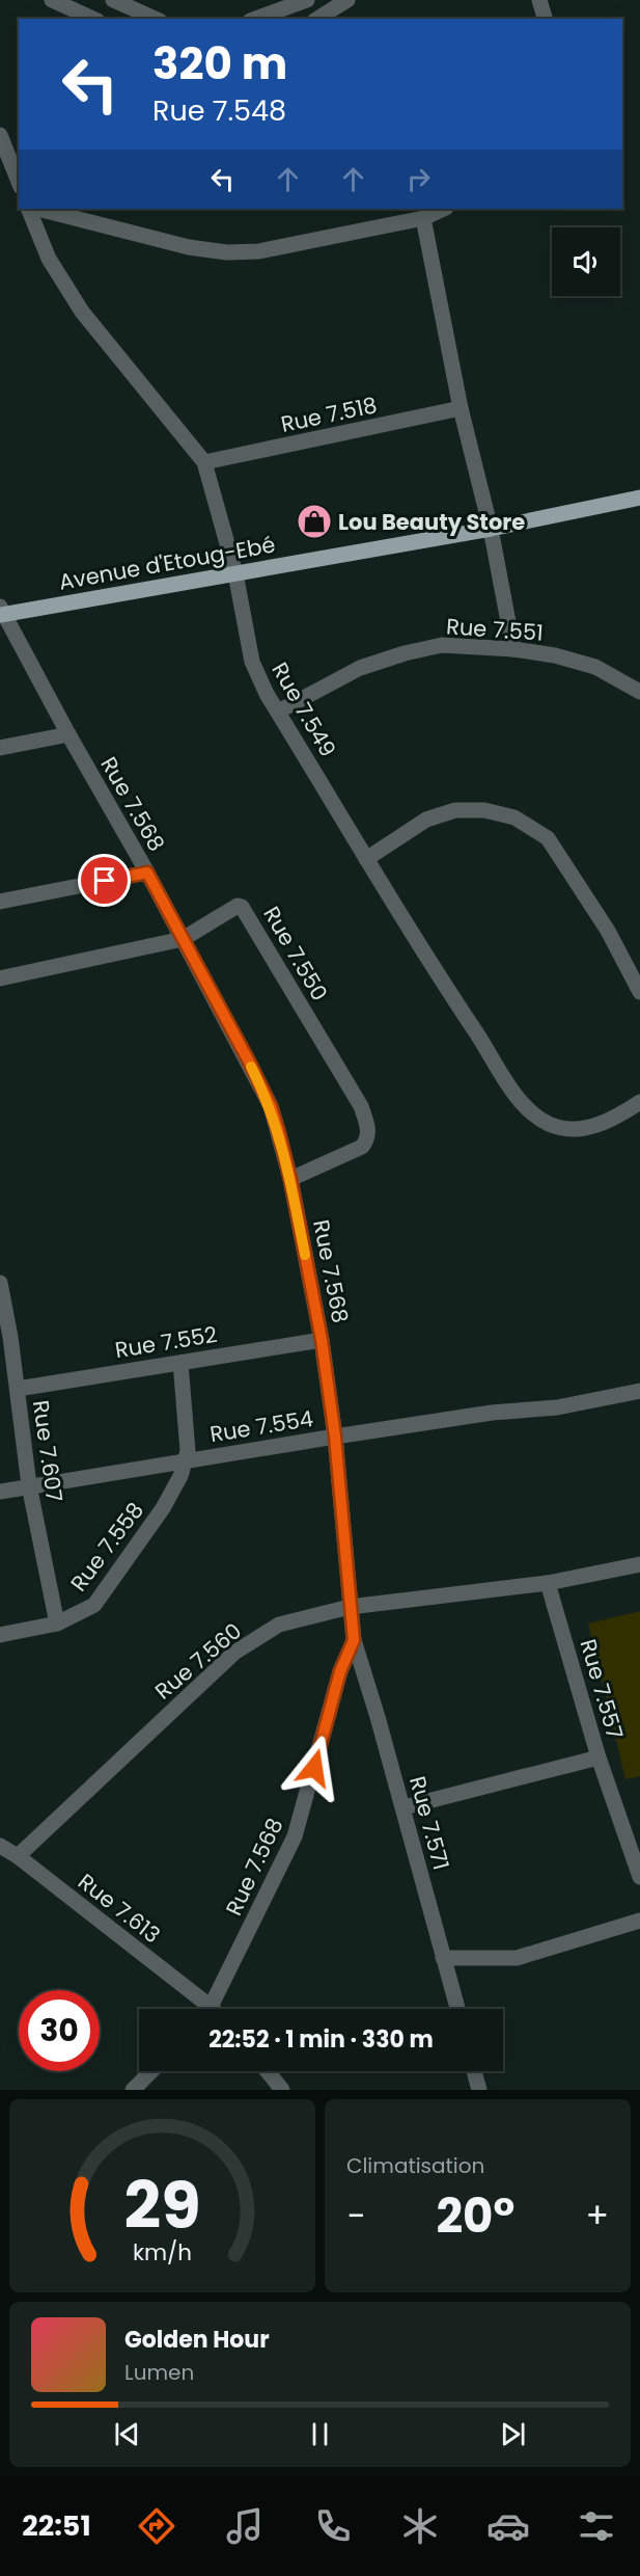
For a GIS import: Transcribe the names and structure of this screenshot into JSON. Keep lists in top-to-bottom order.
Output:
{
  "streets": {
    "main road": ["Avenue d'Etoug-Ebé"],
    "street": [
      "Rue 7.518",
      "Rue 7.551",
      "Rue 7.549",
      "Rue 7.568",
      "Rue 7.550",
      "Rue 7.552",
      "Rue 7.554",
      "Rue 7.607",
      "Rue 7.558",
      "Rue 7.560",
      "Rue 7.557",
      "Rue 7.571",
      "Rue 7.613"
    ]
  },
  "crossings": [
    ["Rue 7.518", "Rue 7.549"],
    ["Avenue d'Etoug-Ebé", "Rue 7.549"],
    ["Avenue d'Etoug-Ebé", "Rue 7.568"],
    ["Rue 7.551", "Rue 7.549"],
    ["Rue 7.568", "Rue 7.550"],
    ["Rue 7.568", "Rue 7.552"],
    ["Rue 7.568", "Rue 7.554"],
    ["Rue 7.568", "Rue 7.560"],
    ["Rue 7.568", "Rue 7.571"],
    ["Rue 7.568", "Rue 7.613"],
    ["Rue 7.552", "Rue 7.607"],
    ["Rue 7.554", "Rue 7.607"],
    ["Rue 7.554", "Rue 7.558"],
    ["Rue 7.607", "Rue 7.558"],
    ["Rue 7.560", "Rue 7.557"],
    ["Rue 7.560", "Rue 7.613"]
  ],
  "places": {
    "shop": ["Lou Beauty Store"]
  },
  "page": {
    "turn": ["320 m", "Rue 7.548"],
    "limit": "30",
    "trip": "22:52 · 1 min · 330 m",
    "tile": "Climatisation",
    "heat": ["−", "20°", "+"],
    "song": ["Golden Hour", "Lumen"],
    "tabs": "22:51",
    "gauge": ["29", "km/h"]
  }
}
